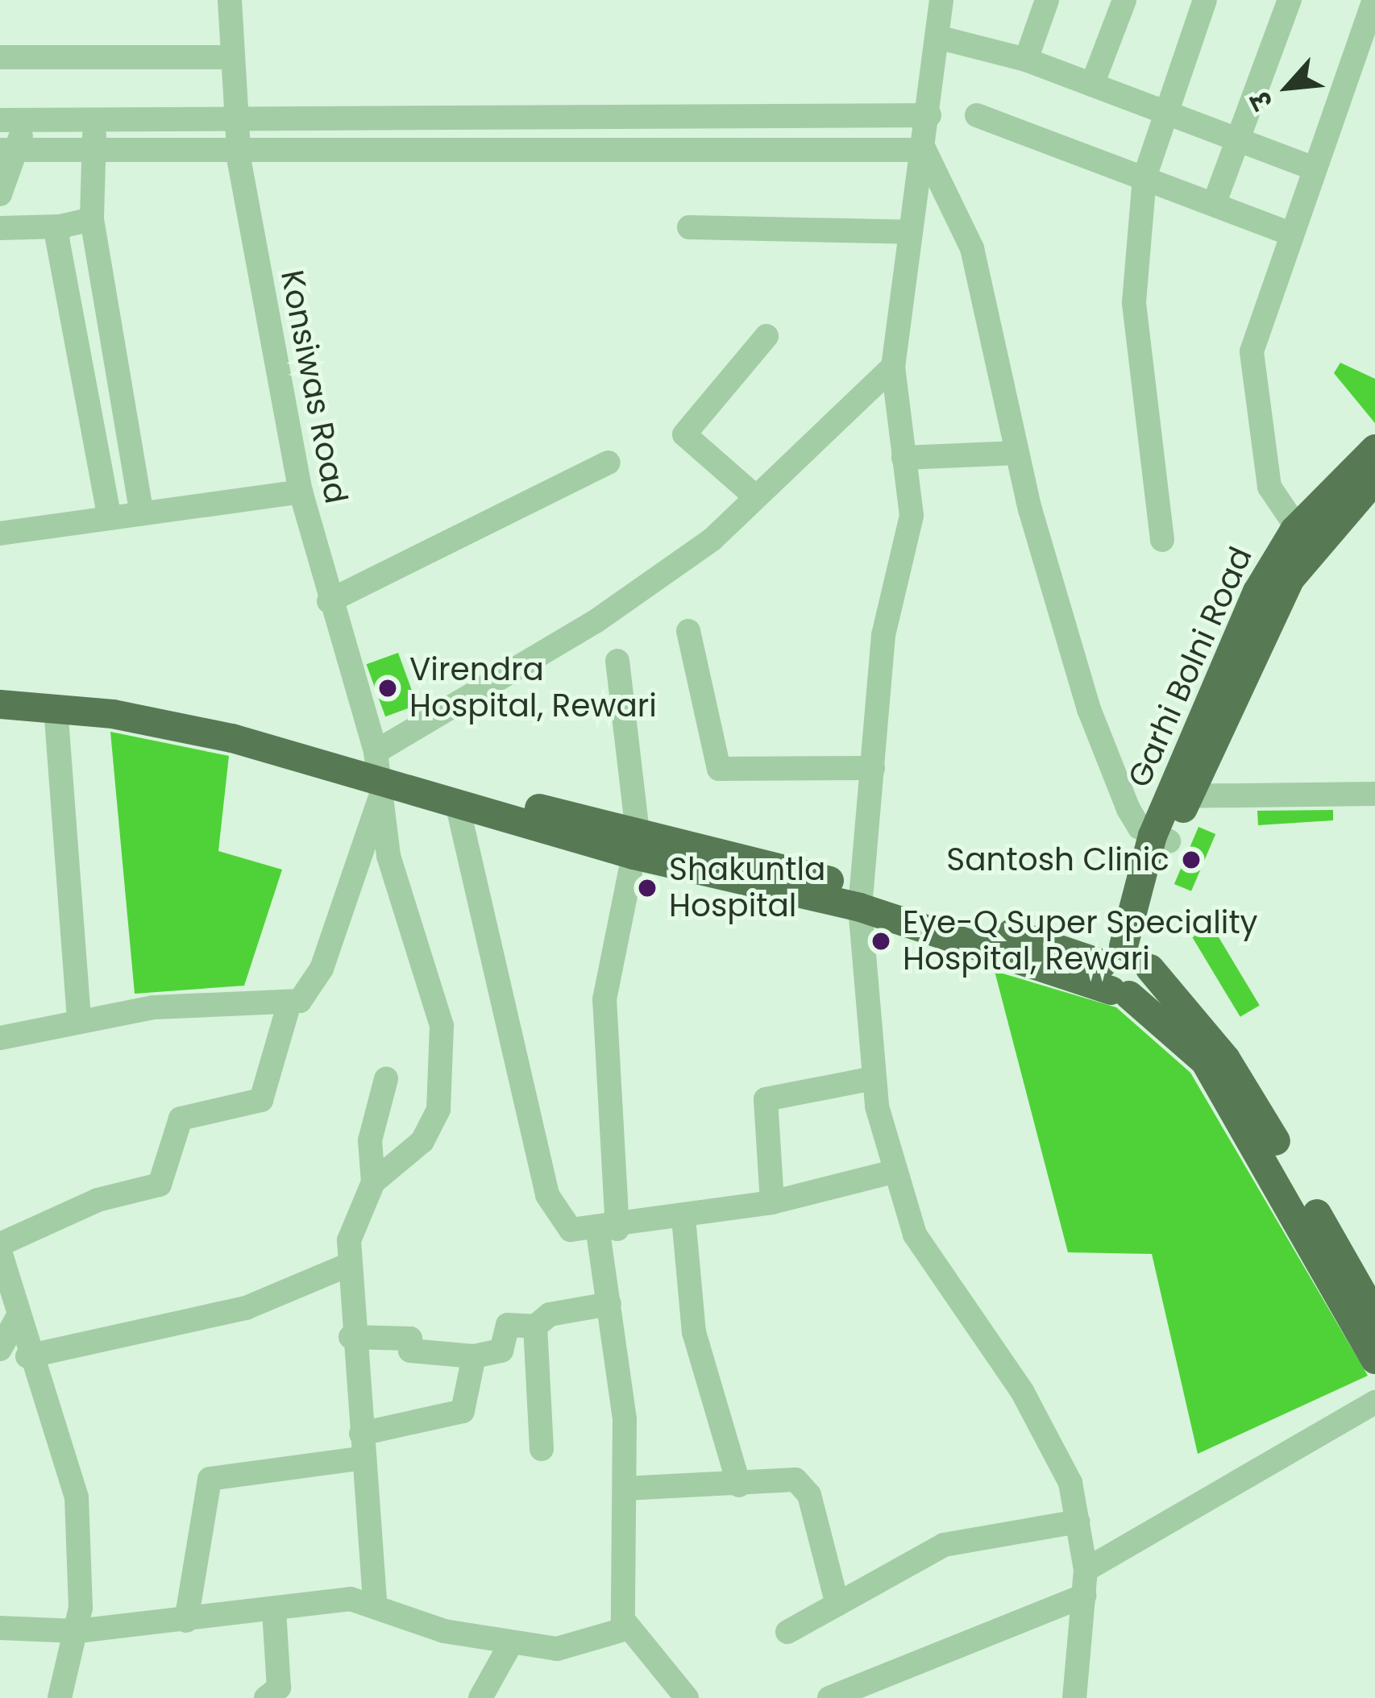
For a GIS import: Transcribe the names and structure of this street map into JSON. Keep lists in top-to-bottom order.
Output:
{
  "streets": {
    "main road": ["Garhi Bolni Road"],
    "street": ["Konsiwas Road"]
  },
  "places": [
    "Virendra Hospital, Rewari",
    "Santosh Clinic",
    "Shakuntla Hospital",
    "Eye-Q Super Speciality Hospital, Rewari"
  ],
  "north": "bottom left"
}
